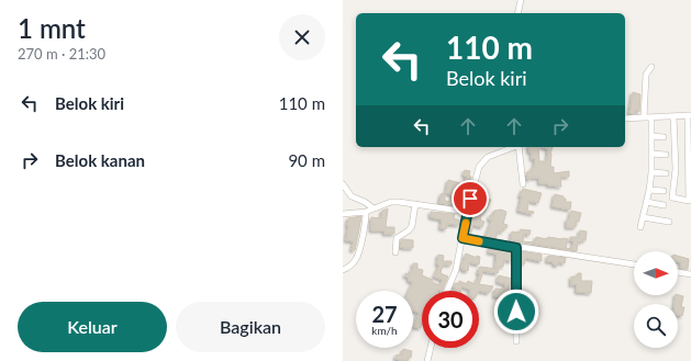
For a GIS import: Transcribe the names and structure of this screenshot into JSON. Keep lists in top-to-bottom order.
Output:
{
  "north": "right",
  "page": {
    "heading": ["1 mnt", "270 m · 21:30"],
    "turn": ["110 m", "Belok kiri"],
    "list": [
      {
        "name": "Belok kiri",
        "value": "110 m"
      },
      {
        "name": "Belok kanan",
        "value": "90 m"
      }
    ],
    "speed": "27 km/h",
    "limit": "30",
    "buttons": ["Keluar", "Bagikan"]
  }
}
